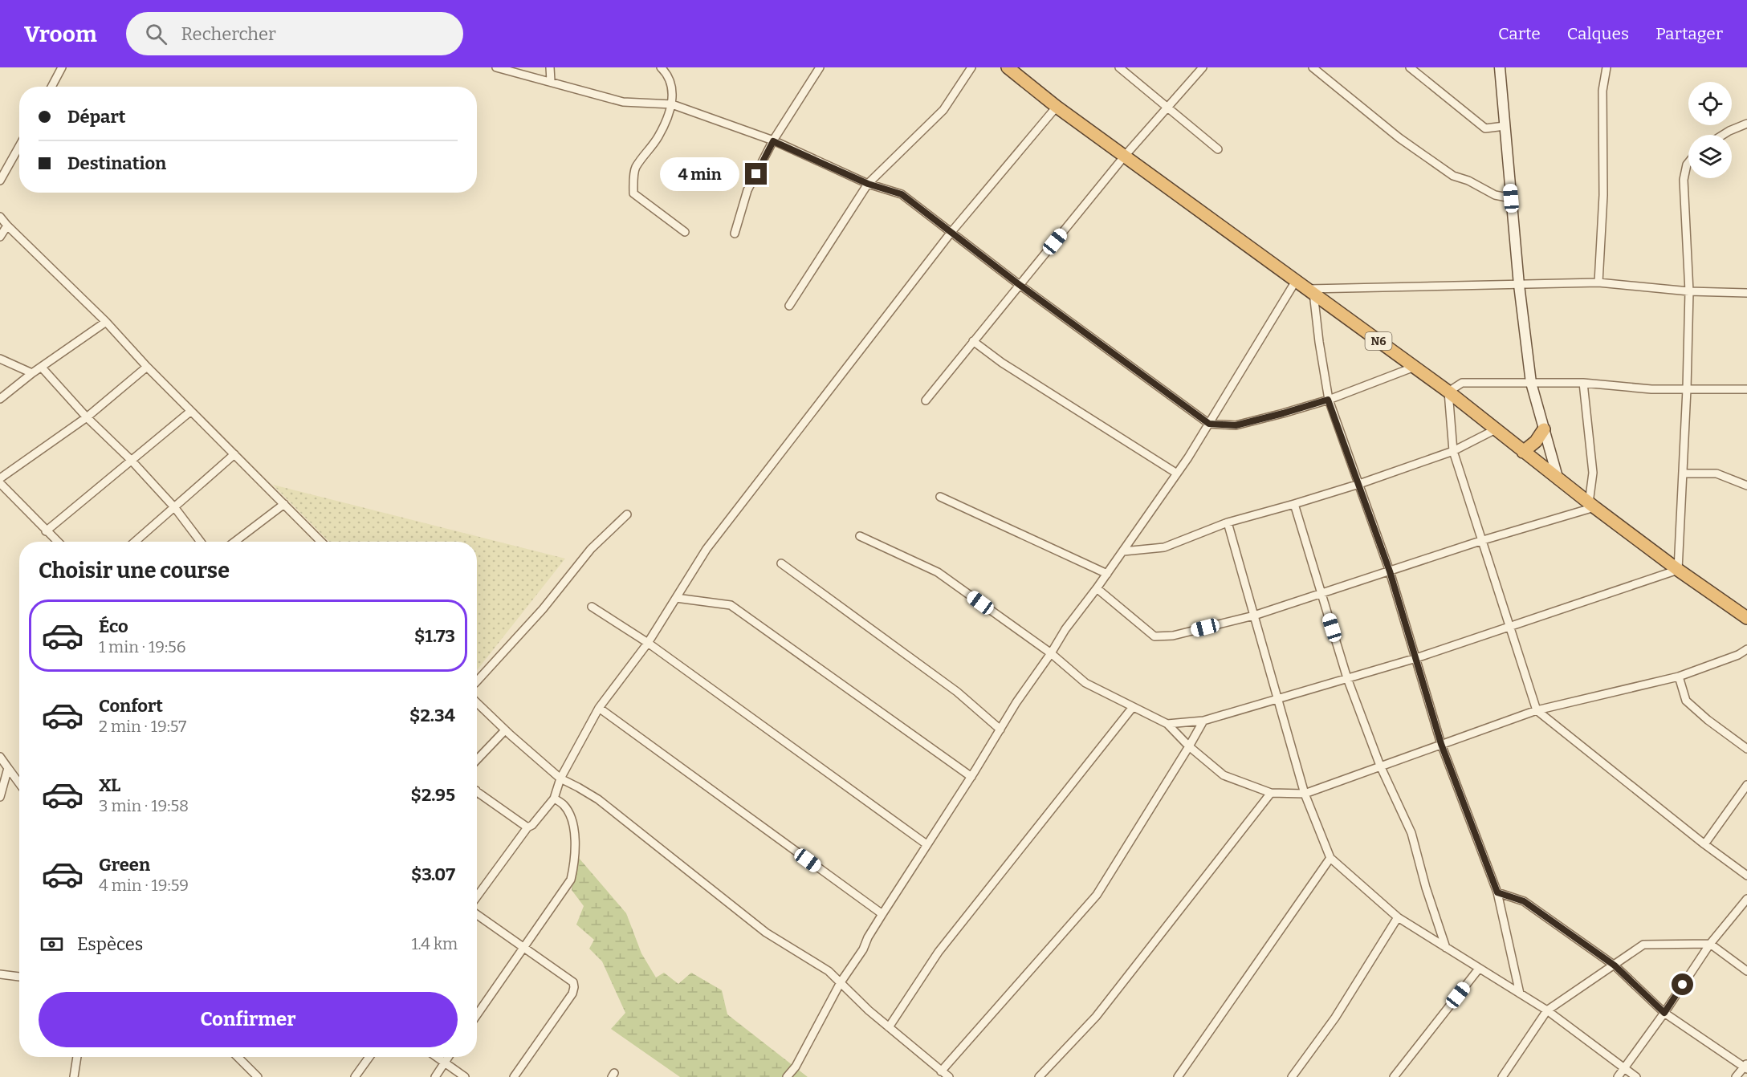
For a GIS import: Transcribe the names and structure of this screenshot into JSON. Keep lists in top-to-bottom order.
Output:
{
  "streets": {
    "highway": ["N6"]
  },
  "page": {
    "header": "Vroom",
    "search": "Rechercher",
    "nav": ["Carte", "Calques", "Partager"],
    "banner": ["Départ", "Destination"],
    "bubble": "4 min",
    "heading": "Choisir une course",
    "list": [
      {
        "name": "Éco",
        "note": "1 min · 19:56",
        "value": "$1.73"
      },
      {
        "name": "Confort",
        "note": "2 min · 19:57",
        "value": "$2.34"
      },
      {
        "name": "XL",
        "note": "3 min · 19:58",
        "value": "$2.95"
      },
      {
        "name": "Green",
        "note": "4 min · 19:59",
        "value": "$3.07"
      }
    ],
    "pay": ["Espèces", "1.4 km"],
    "buttons": "Confirmer"
  }
}
